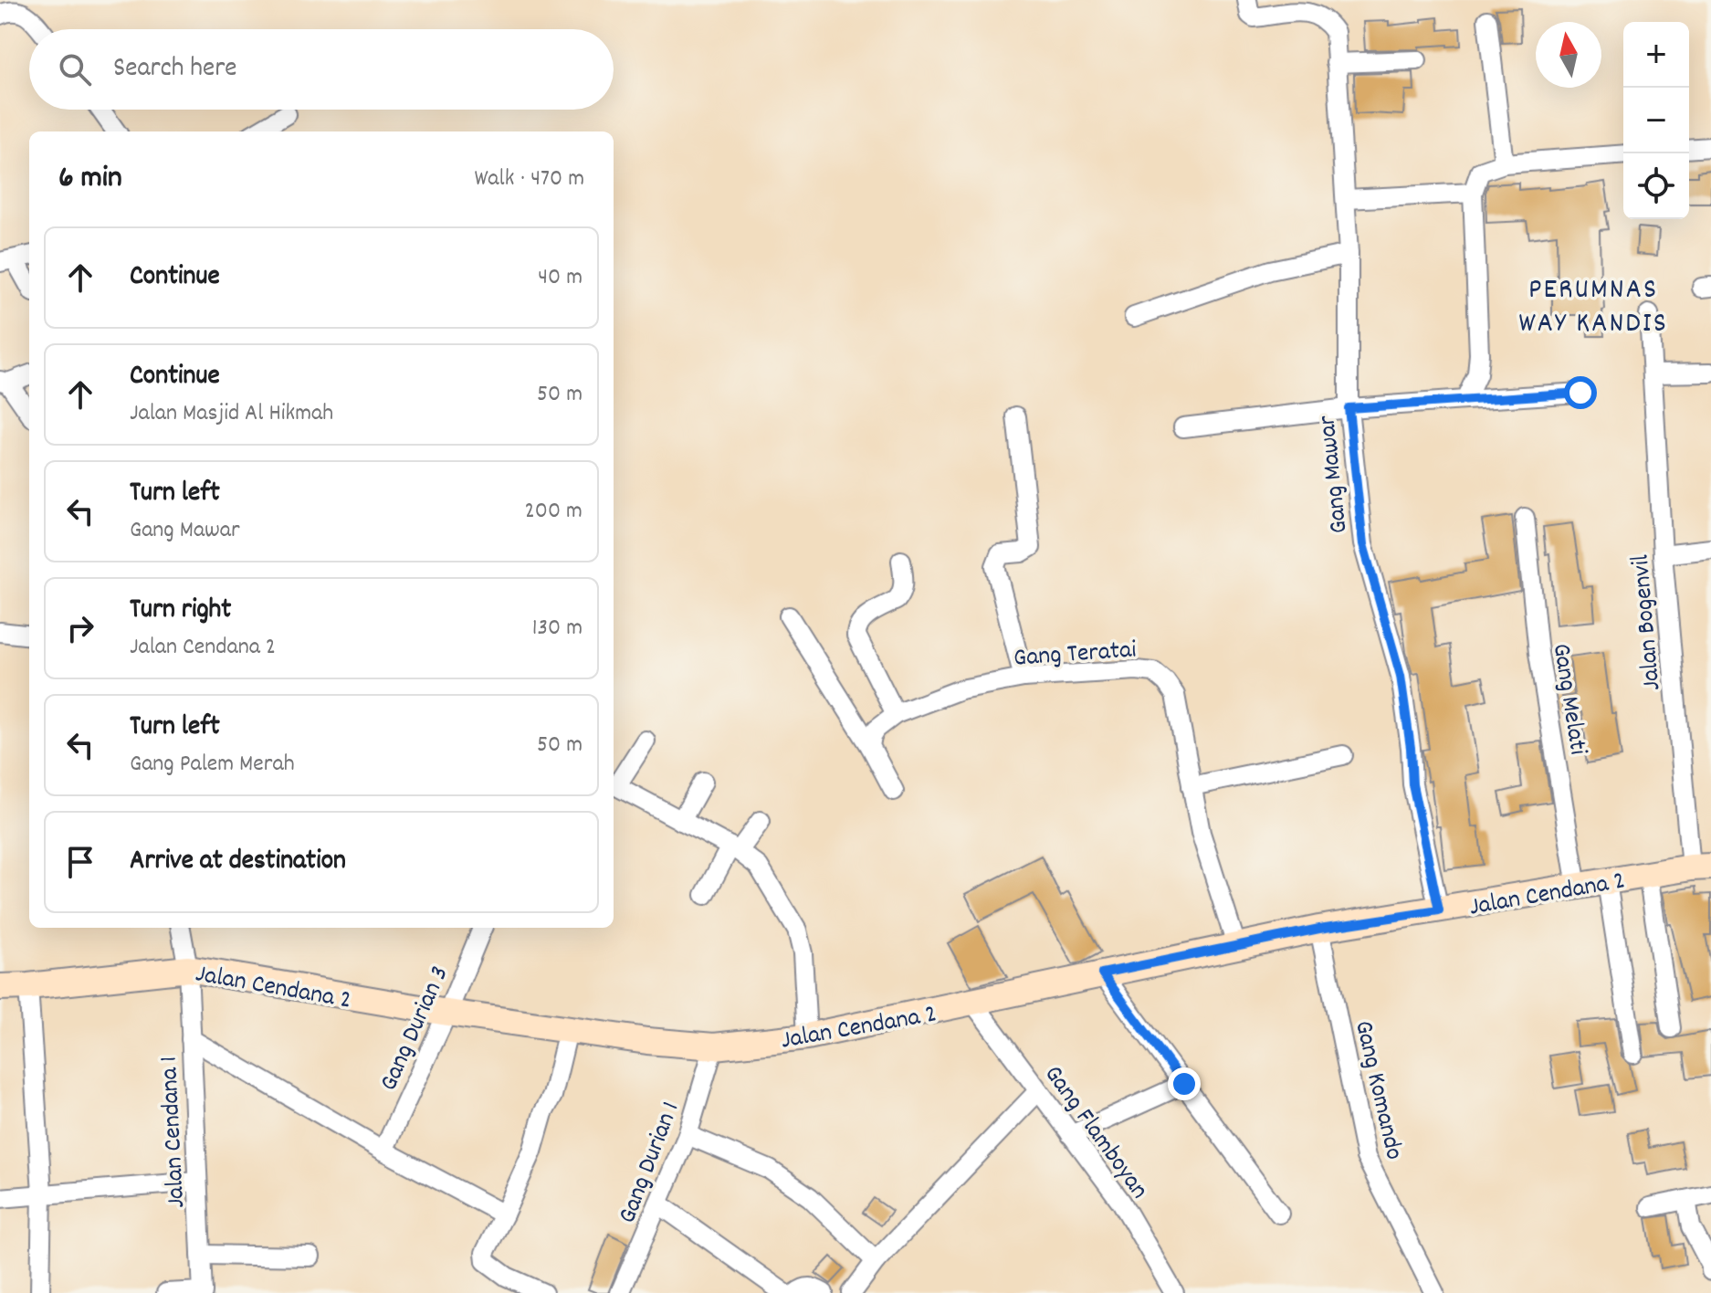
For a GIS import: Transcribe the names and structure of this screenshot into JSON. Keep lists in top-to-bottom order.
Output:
{
  "streets": {
    "street": [
      "Gang Mawar",
      "Jalan Bogenvil",
      "Gang Teratai",
      "Gang Melati",
      "Jalan Cendana 2",
      "Gang Durian 3",
      "Gang Komando",
      "Gang Flamboyan",
      "Jalan Cendana 1",
      "Gang Durian 1"
    ]
  },
  "crossings": [
    ["Gang Mawar", "Jalan Cendana 2"],
    ["Jalan Bogenvil", "Jalan Cendana 2"],
    ["Gang Teratai", "Jalan Cendana 2"],
    ["Gang Melati", "Jalan Cendana 2"],
    ["Jalan Cendana 2", "Gang Durian 3"],
    ["Jalan Cendana 2", "Gang Komando"],
    ["Jalan Cendana 2", "Gang Flamboyan"],
    ["Jalan Cendana 2", "Jalan Cendana 1"],
    ["Jalan Cendana 2", "Gang Durian 1"]
  ],
  "districts": ["PERUMNAS WAY KANDIS"],
  "north": "top",
  "page": {
    "map_buttons": ["+", "−"],
    "search": "Search here",
    "heading": ["6 min", "Walk · 470 m"],
    "list": [
      ["Continue", "40 m"],
      ["Continue", "Jalan Masjid Al Hikmah", "50 m"],
      ["Turn left", "Gang Mawar", "200 m"],
      ["Turn right", "Jalan Cendana 2", "130 m"],
      ["Turn left", "Gang Palem Merah", "50 m"],
      "Arrive at destination"
    ]
  }
}
